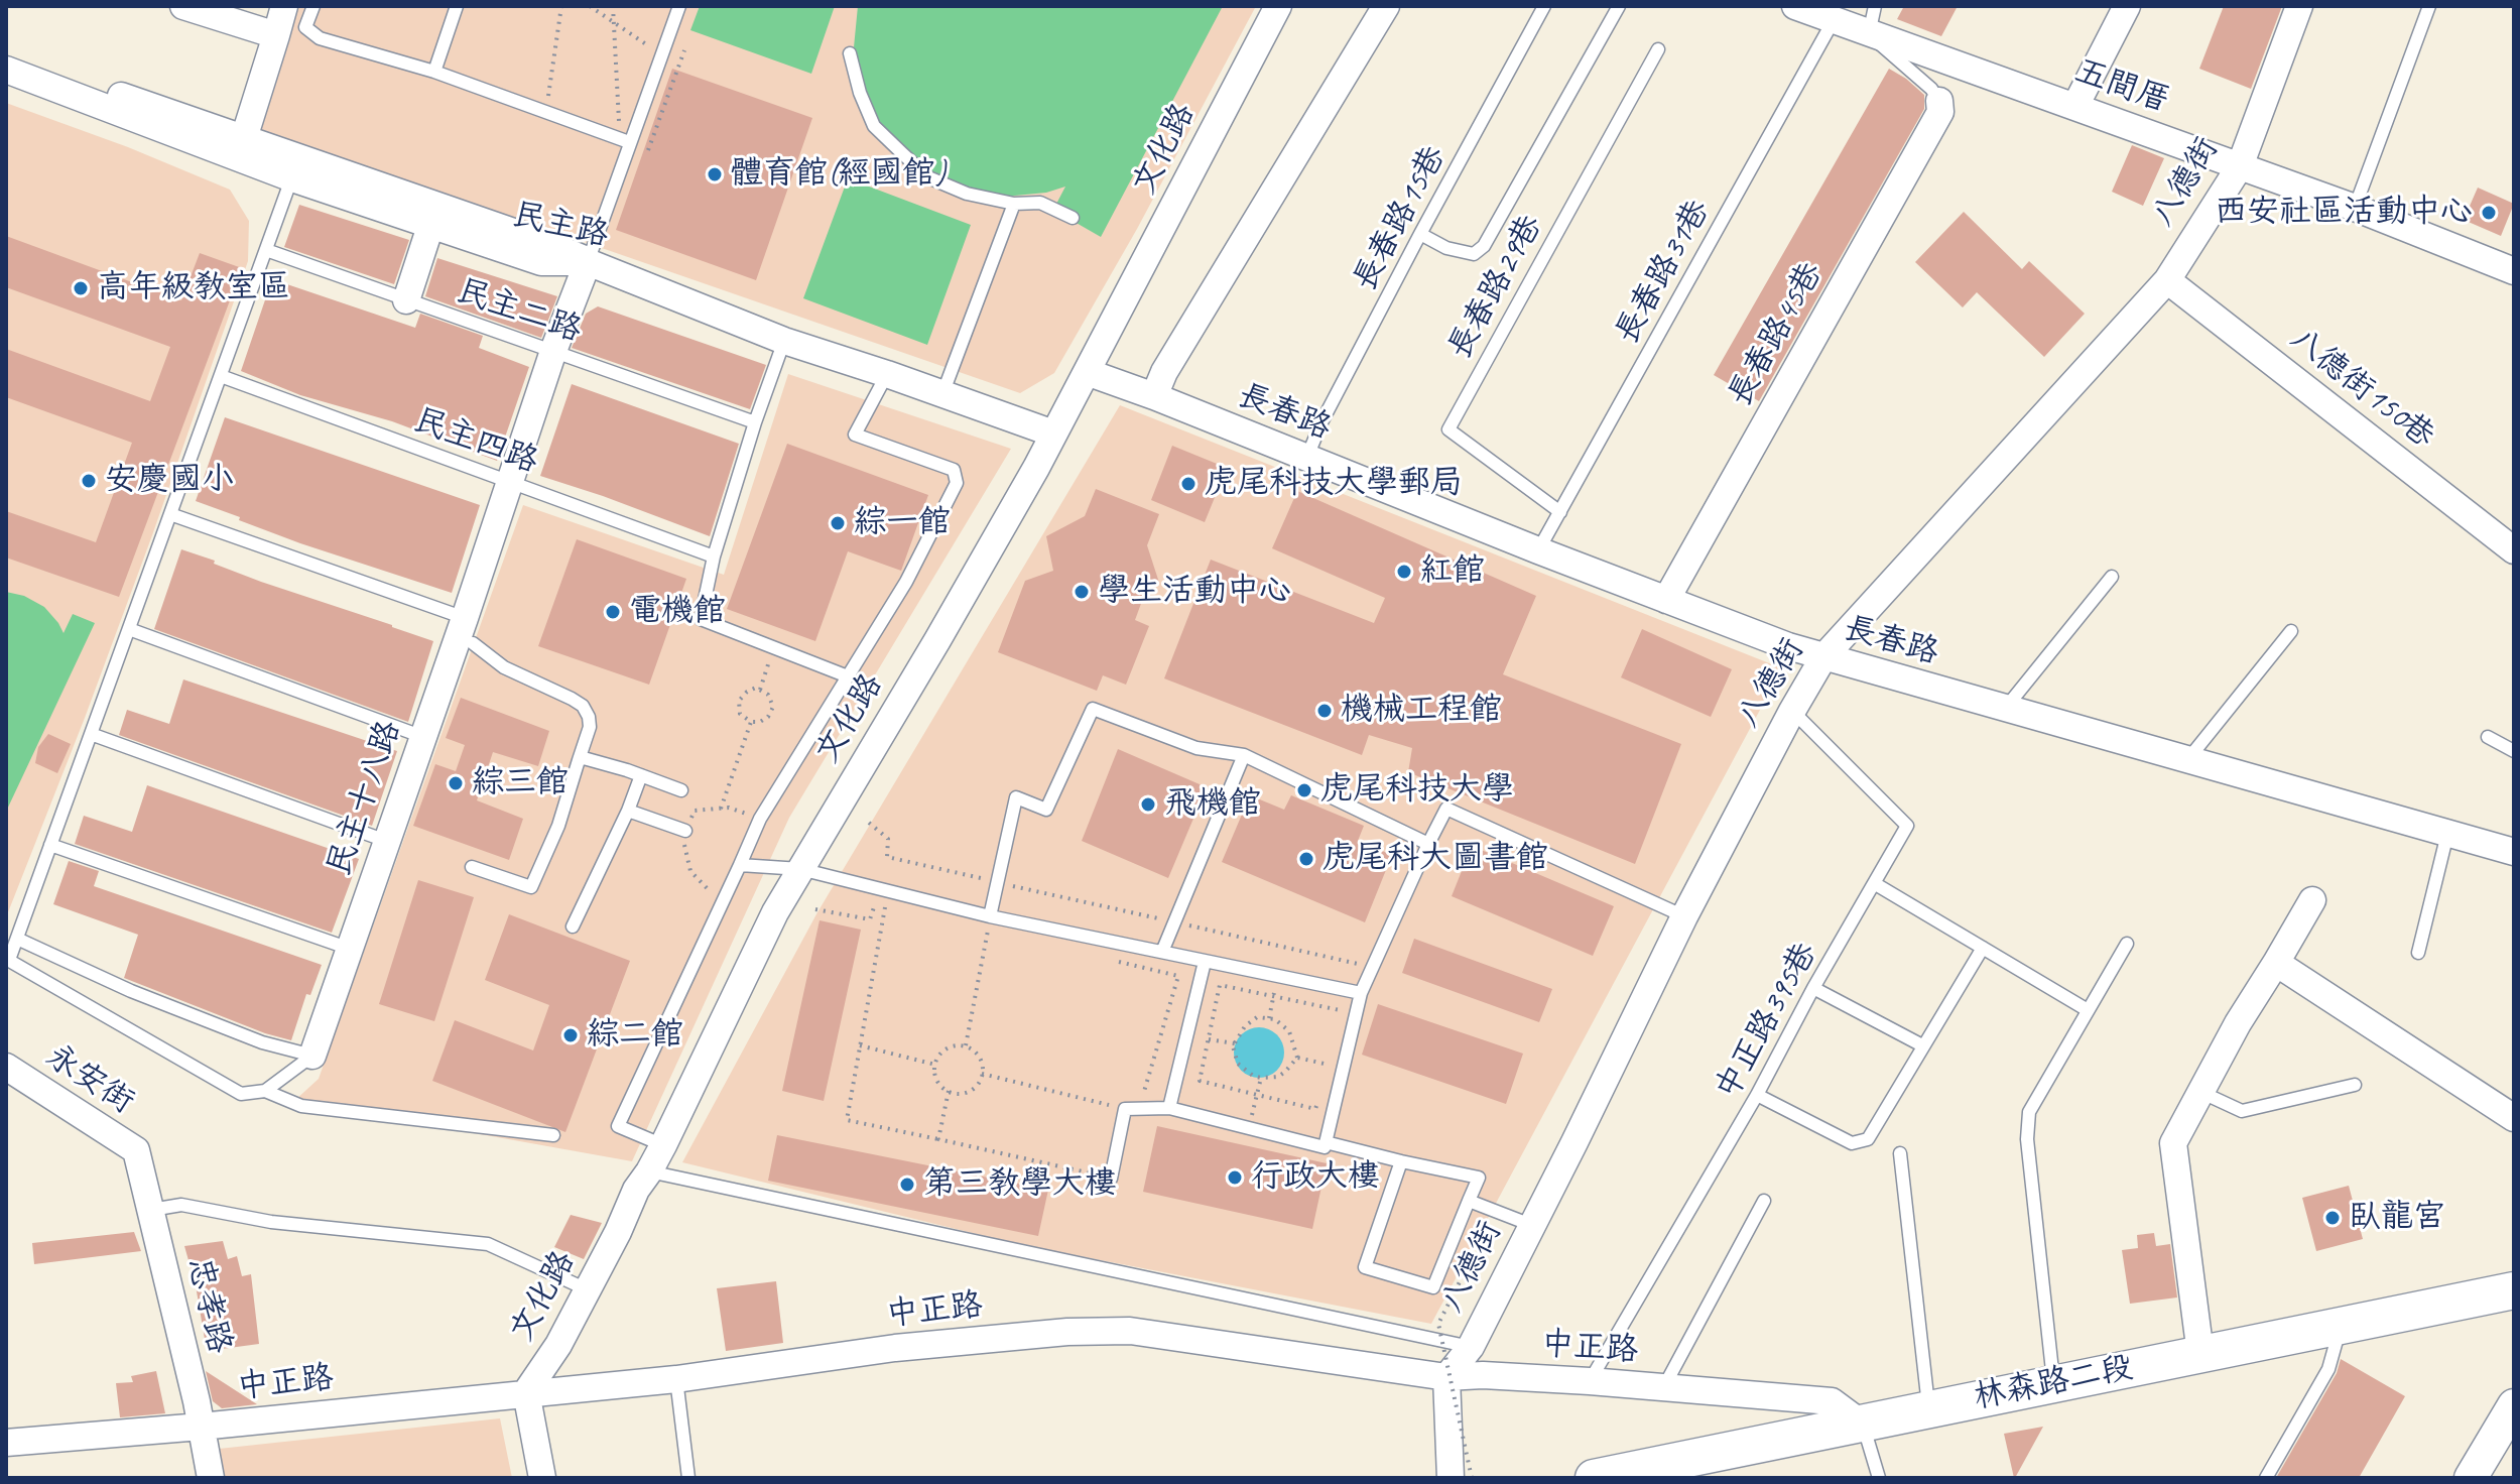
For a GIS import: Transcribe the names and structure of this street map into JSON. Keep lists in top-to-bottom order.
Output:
{
  "streets": {
    "main road": ["林森路二段"],
    "street": [
      "五間厝",
      "文化路",
      "八德街",
      "民主路",
      "長春路45巷",
      "八德街150巷",
      "長春路",
      "民主十八路",
      "永安街",
      "忠孝路",
      "中正路"
    ],
    "lane": [
      "長春路15巷",
      "長春路31巷",
      "長春路29巷",
      "民主二路",
      "民主四路",
      "中正路395巷"
    ]
  },
  "crossings": [
    ["五間厝", "八德街"],
    ["五間厝", "長春路31巷"],
    ["文化路", "民主路"],
    ["文化路", "長春路"],
    ["文化路", "中正路"],
    ["八德街", "八德街150巷"],
    ["八德街", "長春路"],
    ["八德街", "中正路395巷"],
    ["八德街", "中正路"],
    ["長春路15巷", "長春路"],
    ["民主路", "民主十八路"],
    ["長春路31巷", "長春路29巷"],
    ["長春路31巷", "長春路"],
    ["民主二路", "民主十八路"],
    ["長春路45巷", "長春路"],
    ["民主四路", "民主十八路"],
    ["中正路395巷", "中正路"],
    ["永安街", "忠孝路"],
    ["忠孝路", "中正路"],
    ["中正路", "林森路二段"]
  ],
  "places": [
    "體育館(經國館)",
    "西安社區活動中心",
    "高年級教室區",
    "安慶國小",
    "虎尾科技大學郵局",
    "綜一館",
    "紅館",
    "學生活動中心",
    "電機館",
    "機械工程館",
    "綜三館",
    "虎尾科技大學",
    "飛機館",
    "虎尾科大圖書館",
    "綜二館",
    "行政大樓",
    "第三教學大樓",
    "臥龍宮"
  ]
}
